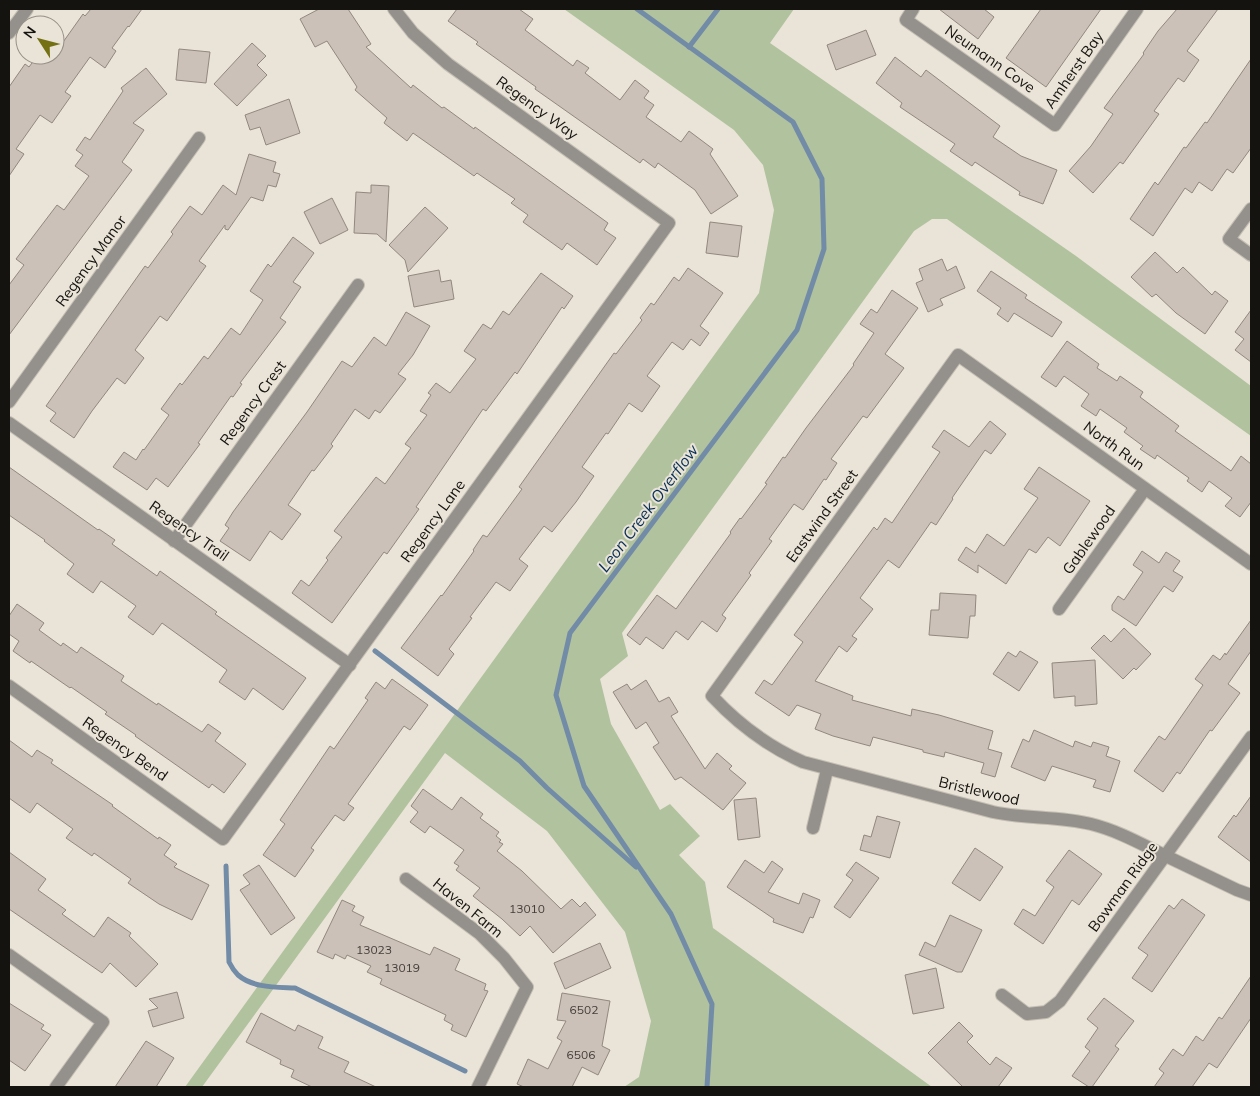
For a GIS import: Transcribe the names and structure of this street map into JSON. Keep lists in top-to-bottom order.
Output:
{
  "streets": {
    "street": [
      "Neumann Cove",
      "Amherst Bay",
      "Regency Way",
      "Regency Manor",
      "Regency Crest",
      "North Run",
      "Eastwind Street",
      "Regency Lane",
      "Regency Trail",
      "Gablewood",
      "Regency Bend",
      "Bristlewood",
      "Bowman Ridge",
      "Haven Farm"
    ]
  },
  "crossings": [
    ["Neumann Cove", "Amherst Bay"],
    ["Regency Way", "Regency Lane"],
    ["Regency Crest", "Regency Trail"],
    ["North Run", "Eastwind Street"],
    ["North Run", "Gablewood"],
    ["Eastwind Street", "Bristlewood"],
    ["Regency Lane", "Regency Trail"],
    ["Regency Lane", "Regency Bend"],
    ["Bristlewood", "Bowman Ridge"]
  ],
  "water": ["Leon Creek Overflow"],
  "house_numbers": [
    "13010",
    "13023",
    "13019",
    "6502",
    "6506"
  ],
  "north": "top left"
}
